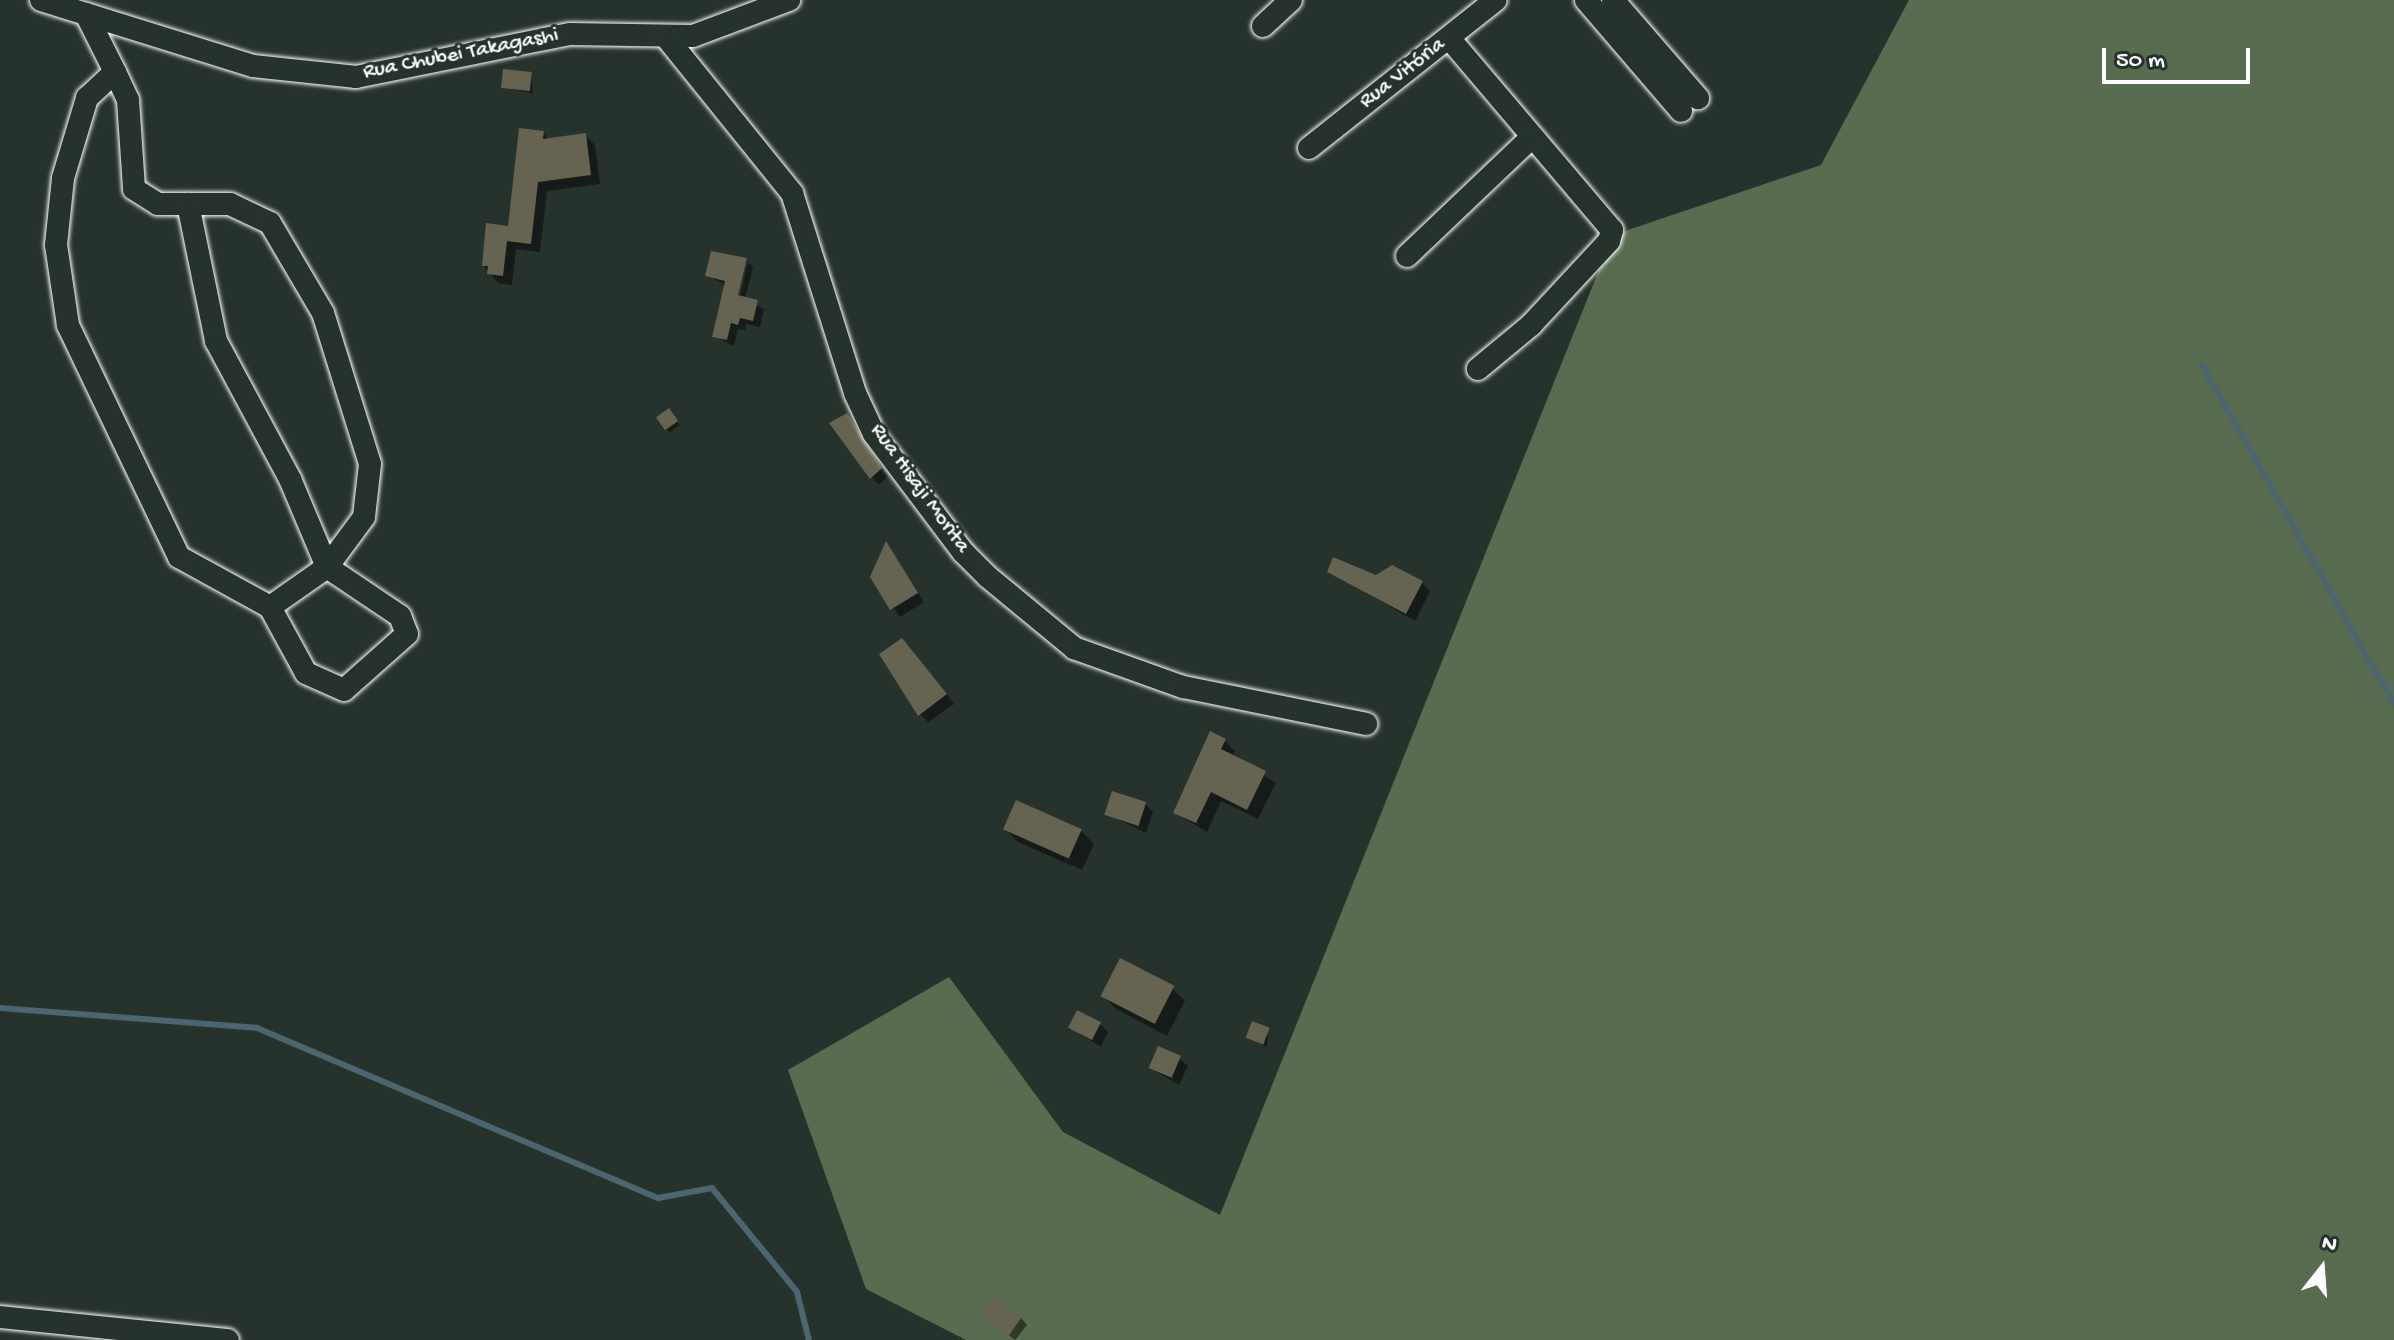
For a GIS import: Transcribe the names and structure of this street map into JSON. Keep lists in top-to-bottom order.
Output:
{
  "streets": {
    "street": ["Rua Chubei Takagashi", "Rua Vitória", "Rua Hisaji Morita"]
  },
  "crossings": [
    ["Rua Chubei Takagashi", "Rua Hisaji Morita"]
  ],
  "scale_bar": "50 m",
  "north": "top"
}
